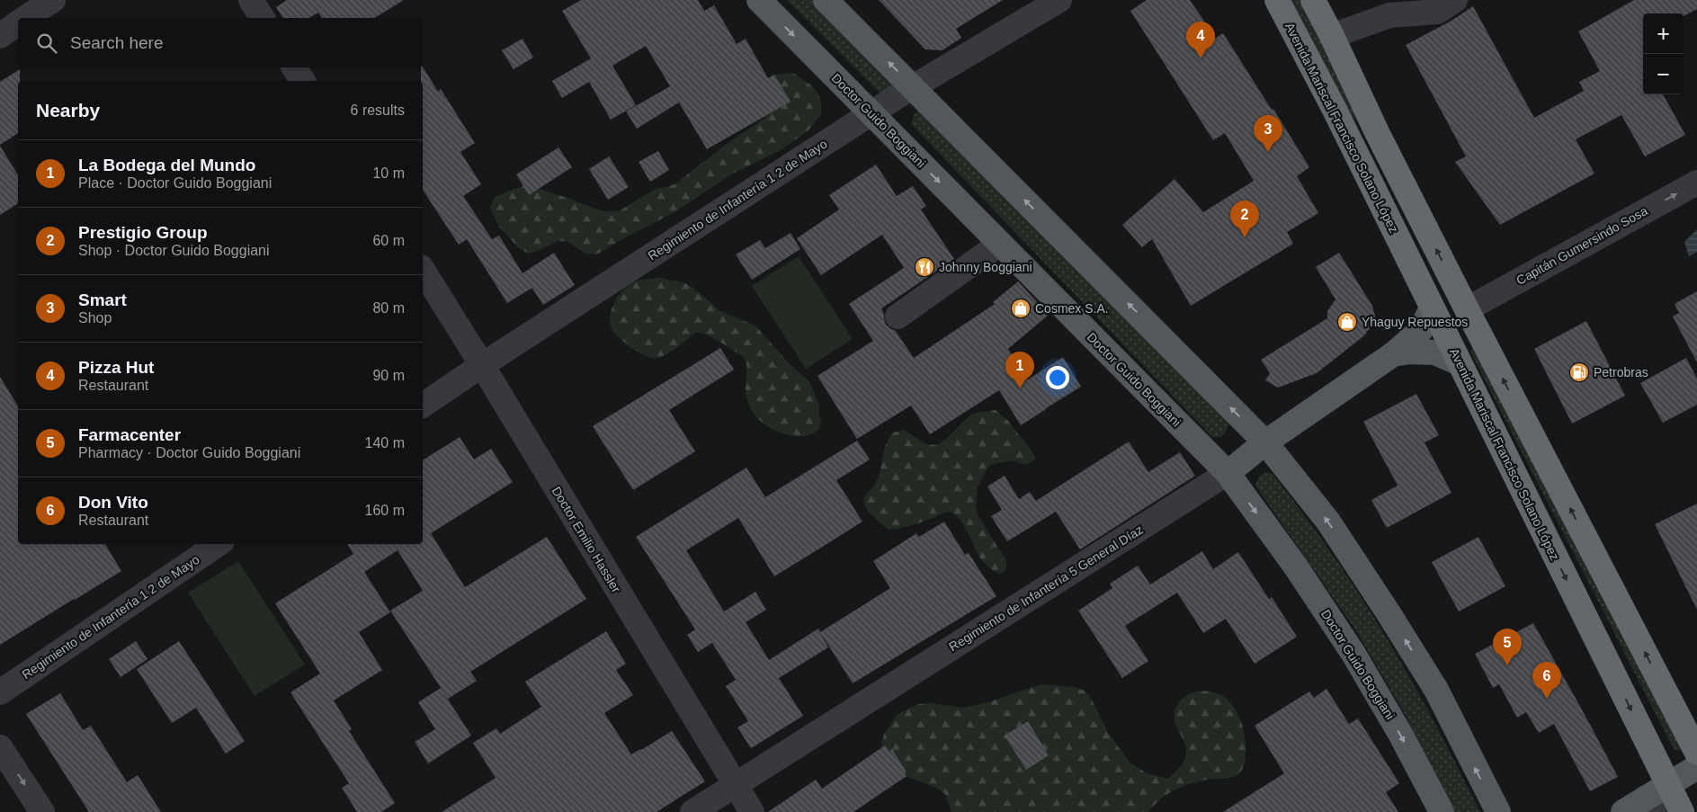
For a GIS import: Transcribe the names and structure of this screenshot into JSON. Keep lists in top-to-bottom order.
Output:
{
  "streets": {
    "highway": ["Avenida Mariscal Francisco Solano López"],
    "main road": ["Doctor Guido Boggiani", "Regimiento de Infantería 5 General Díaz"],
    "street": ["Regimiento de Infantería 1 2 de Mayo", "Capitán Gumersindo Sosa", "Doctor Emilio Hassler"]
  },
  "crossings": [
    ["Doctor Guido Boggiani", "Regimiento de Infantería 1 2 de Mayo"],
    ["Doctor Guido Boggiani", "Regimiento de Infantería 5 General Díaz"],
    ["Avenida Mariscal Francisco Solano López", "Regimiento de Infantería 5 General Díaz"],
    ["Regimiento de Infantería 1 2 de Mayo", "Doctor Emilio Hassler"],
    ["Doctor Emilio Hassler", "Regimiento de Infantería 5 General Díaz"]
  ],
  "one_way": ["Capitán Gumersindo Sosa"],
  "places": {
    "restaurant": ["Johnny Boggiani"],
    "shop": ["Cosmex S.A.", "Yhaguy Repuestos"],
    "fuel station": ["Petrobras"]
  },
  "page": {
    "map_buttons": ["+", "−"],
    "search": "Search here",
    "pins": [
      "4",
      "3",
      "2",
      "1",
      "5",
      "6"
    ],
    "heading": ["Nearby", "6 results"],
    "list": [
      {
        "mark": "1",
        "name": "La Bodega del Mundo",
        "note": "Place · Doctor Guido Boggiani",
        "value": "10 m"
      },
      {
        "mark": "2",
        "name": "Prestigio Group",
        "note": "Shop · Doctor Guido Boggiani",
        "value": "60 m"
      },
      {
        "mark": "3",
        "name": "Smart",
        "note": "Shop",
        "value": "80 m"
      },
      {
        "mark": "4",
        "name": "Pizza Hut",
        "note": "Restaurant",
        "value": "90 m"
      },
      {
        "mark": "5",
        "name": "Farmacenter",
        "note": "Pharmacy · Doctor Guido Boggiani",
        "value": "140 m"
      },
      {
        "mark": "6",
        "name": "Don Vito",
        "note": "Restaurant",
        "value": "160 m"
      }
    ]
  }
}
